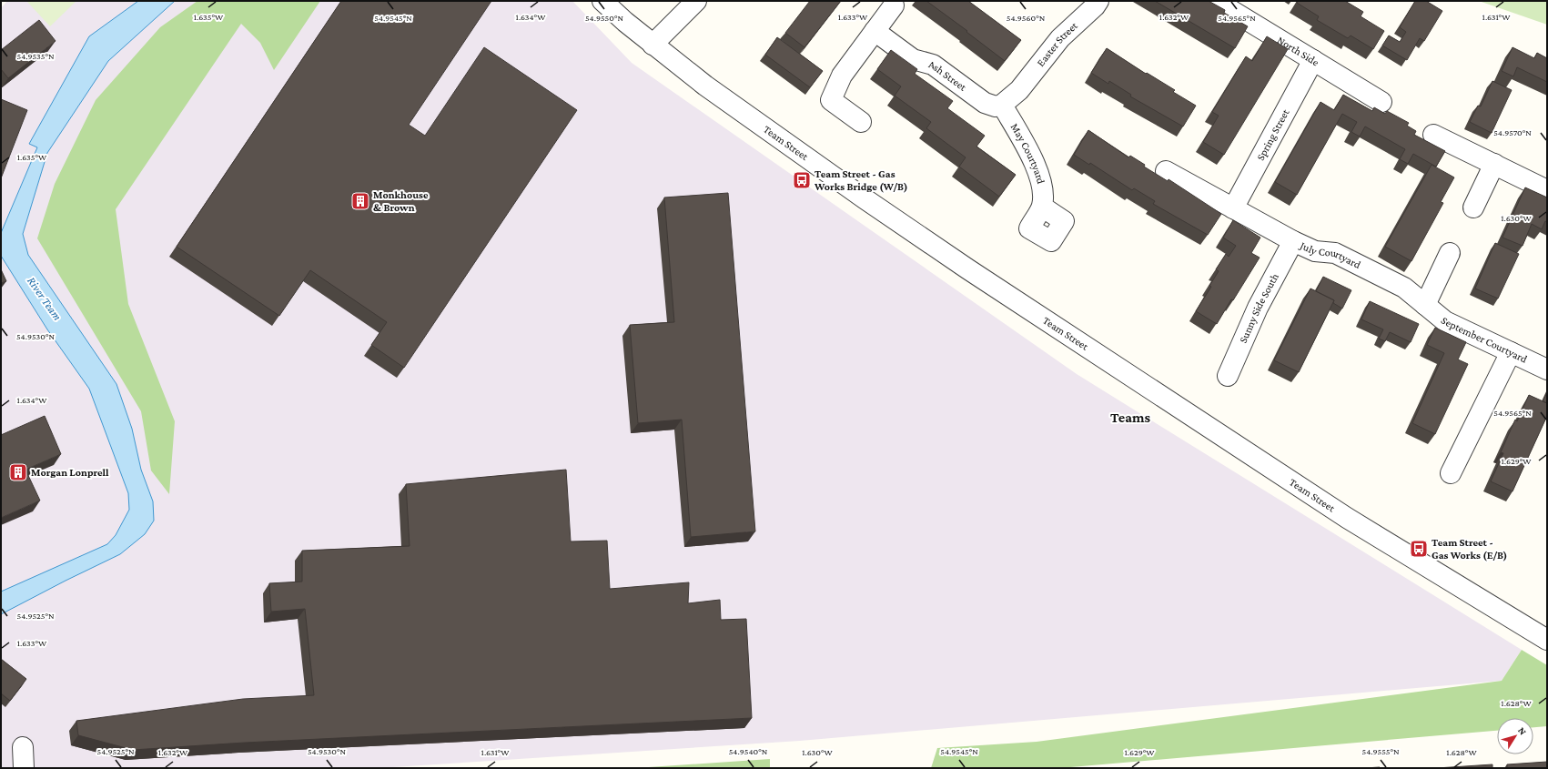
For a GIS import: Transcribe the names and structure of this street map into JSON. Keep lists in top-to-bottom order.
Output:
{
  "streets": {
    "street": [
      "Easter Street",
      "North Side",
      "Ash Street",
      "Spring Street",
      "Team Street",
      "May Courtyard",
      "July Courtyard",
      "Sunny Side South",
      "September Courtyard"
    ]
  },
  "crossings": [
    ["Easter Street", "Ash Street"],
    ["Easter Street", "May Courtyard"],
    ["North Side", "Spring Street"],
    ["Ash Street", "May Courtyard"],
    ["Spring Street", "July Courtyard"],
    ["July Courtyard", "Sunny Side South"],
    ["July Courtyard", "September Courtyard"]
  ],
  "districts": ["Teams"],
  "water": ["River Team"],
  "places": {
    "bus stop": ["Team Street - Gas Works Bridge (W/B)", "Team Street - Gas Works (E/B)"],
    "building": ["Monkhouse & Brown", "Morgan Lonprell"]
  },
  "north": "top right",
  "coordinates": [
    "1.635°W",
    "1.633°W",
    "1.632°W",
    "1.631°W",
    "1.634°W",
    "54.9545°N",
    "54.9550°N",
    "54.9560°N",
    "54.9565°N",
    "54.9535°N",
    "54.9570°N",
    "1.630°W",
    "54.9530°N",
    "1.629°W",
    "54.9525°N",
    "1.628°W",
    "54.9540°N",
    "54.9555°N"
  ]
}
